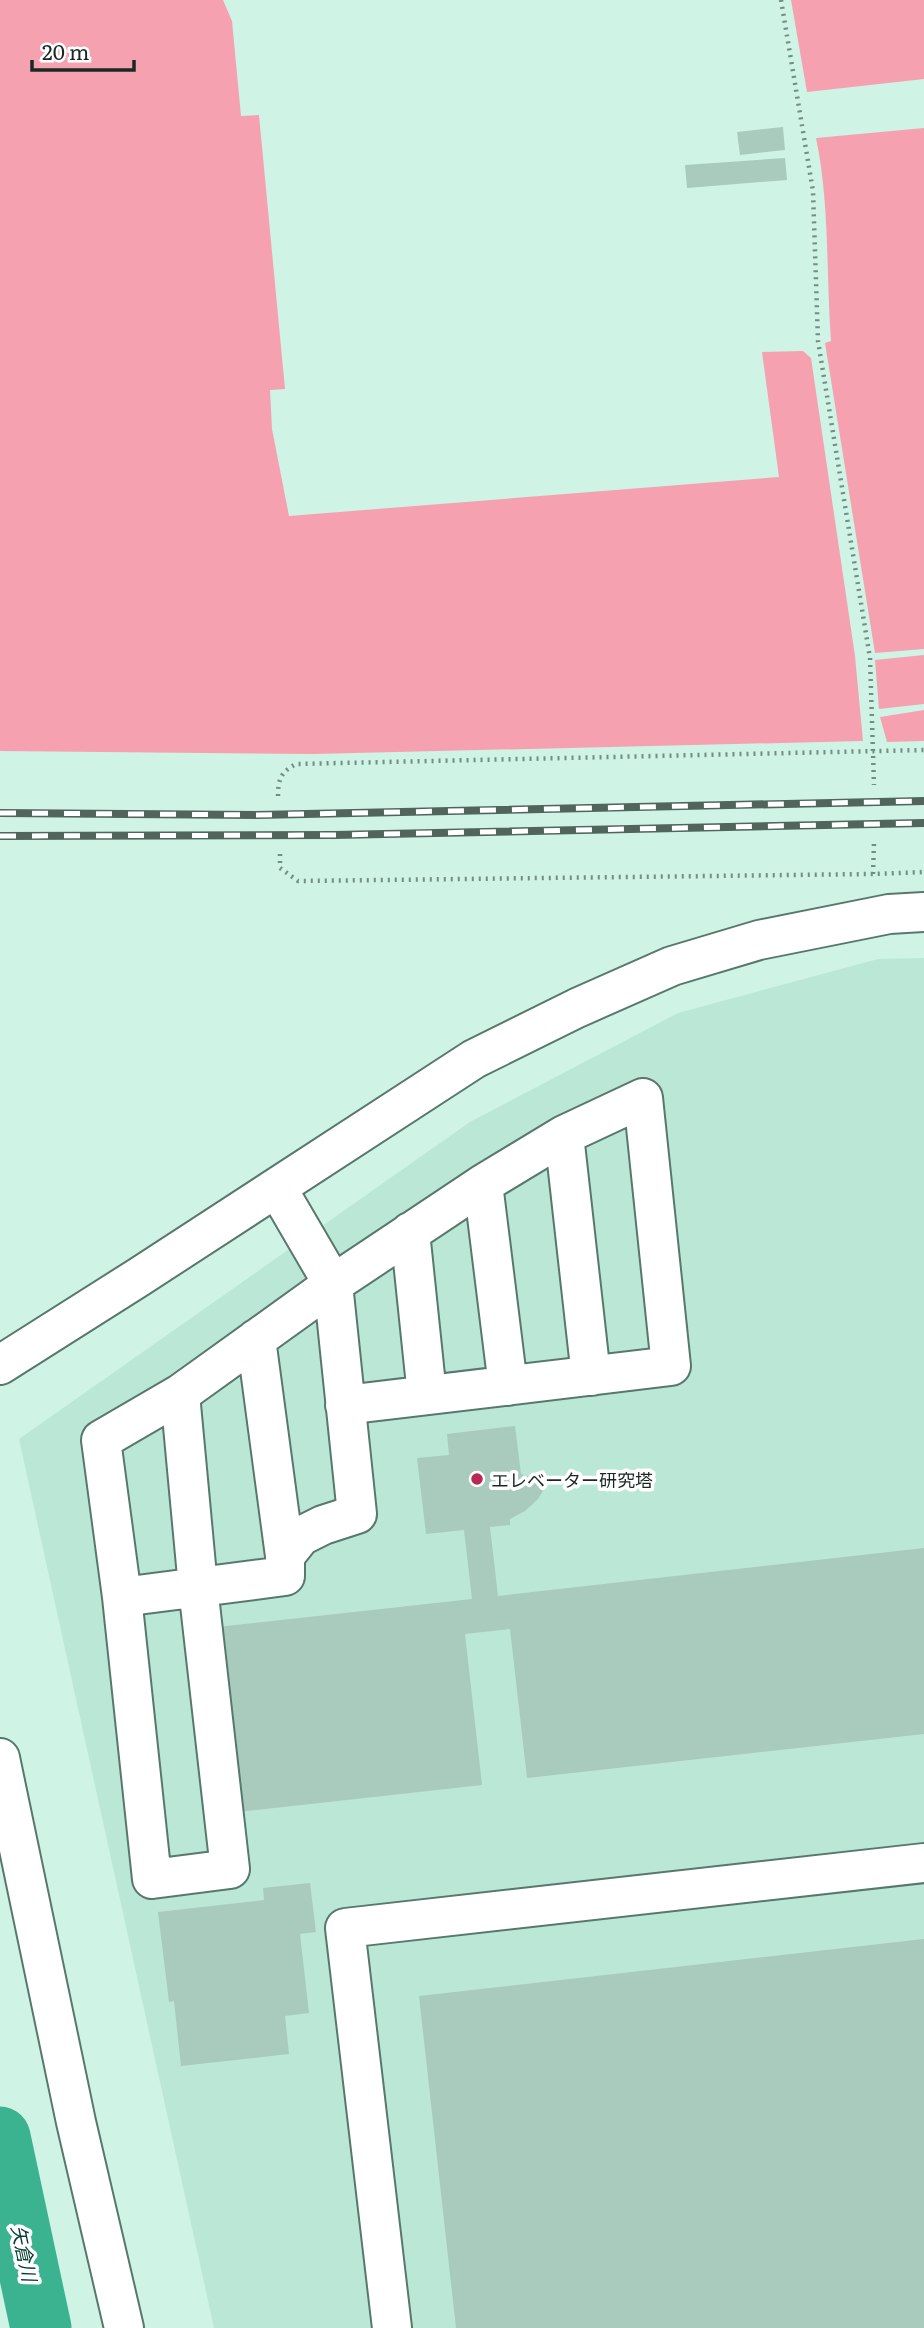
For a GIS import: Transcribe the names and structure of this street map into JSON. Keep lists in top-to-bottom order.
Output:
{
  "water": ["矢倉川"],
  "places": ["エレベーター研究塔"],
  "scale_bar": "20 m"
}
